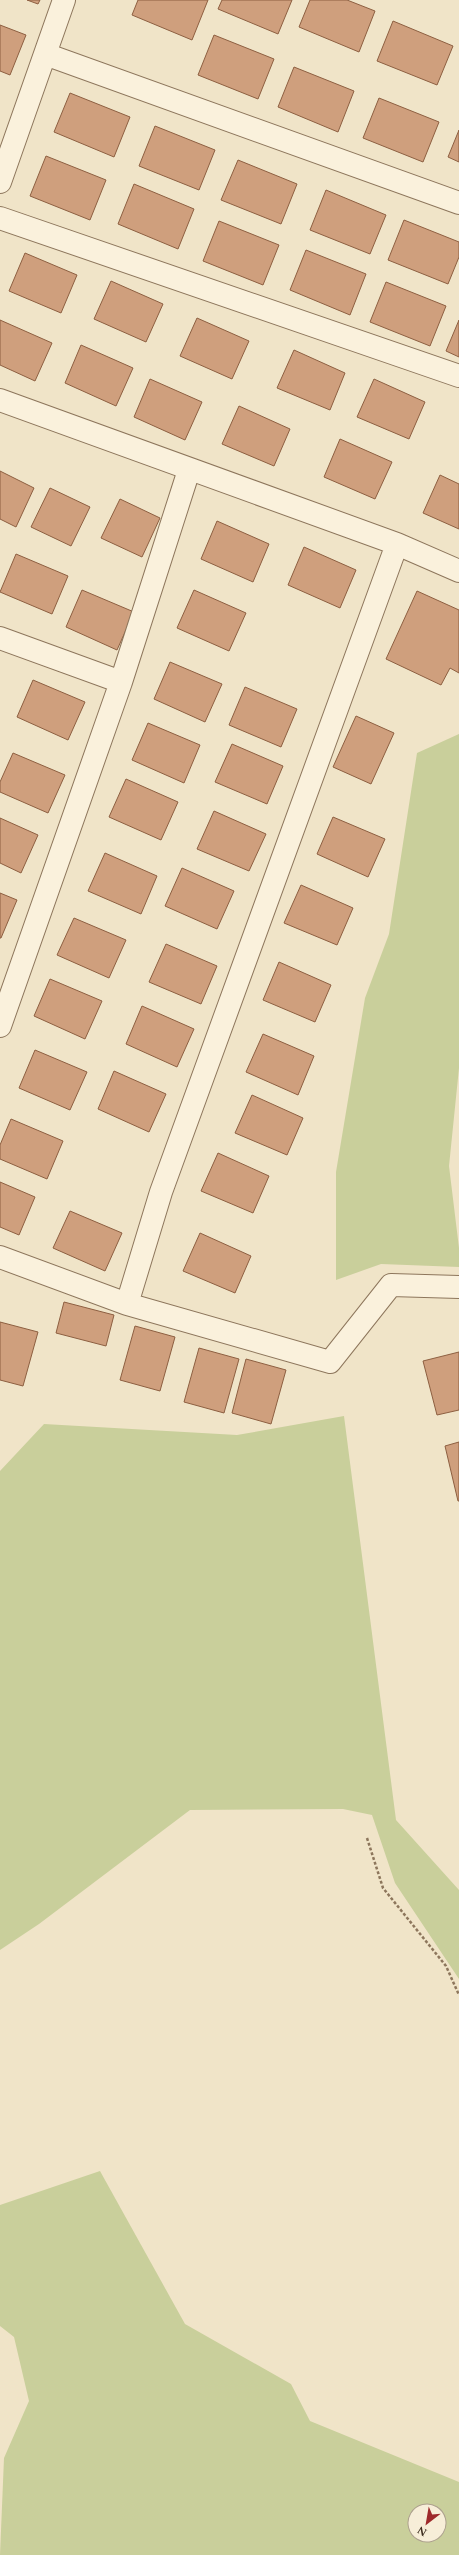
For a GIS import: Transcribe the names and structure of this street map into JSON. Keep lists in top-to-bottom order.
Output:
{
  "north": "bottom left"
}
